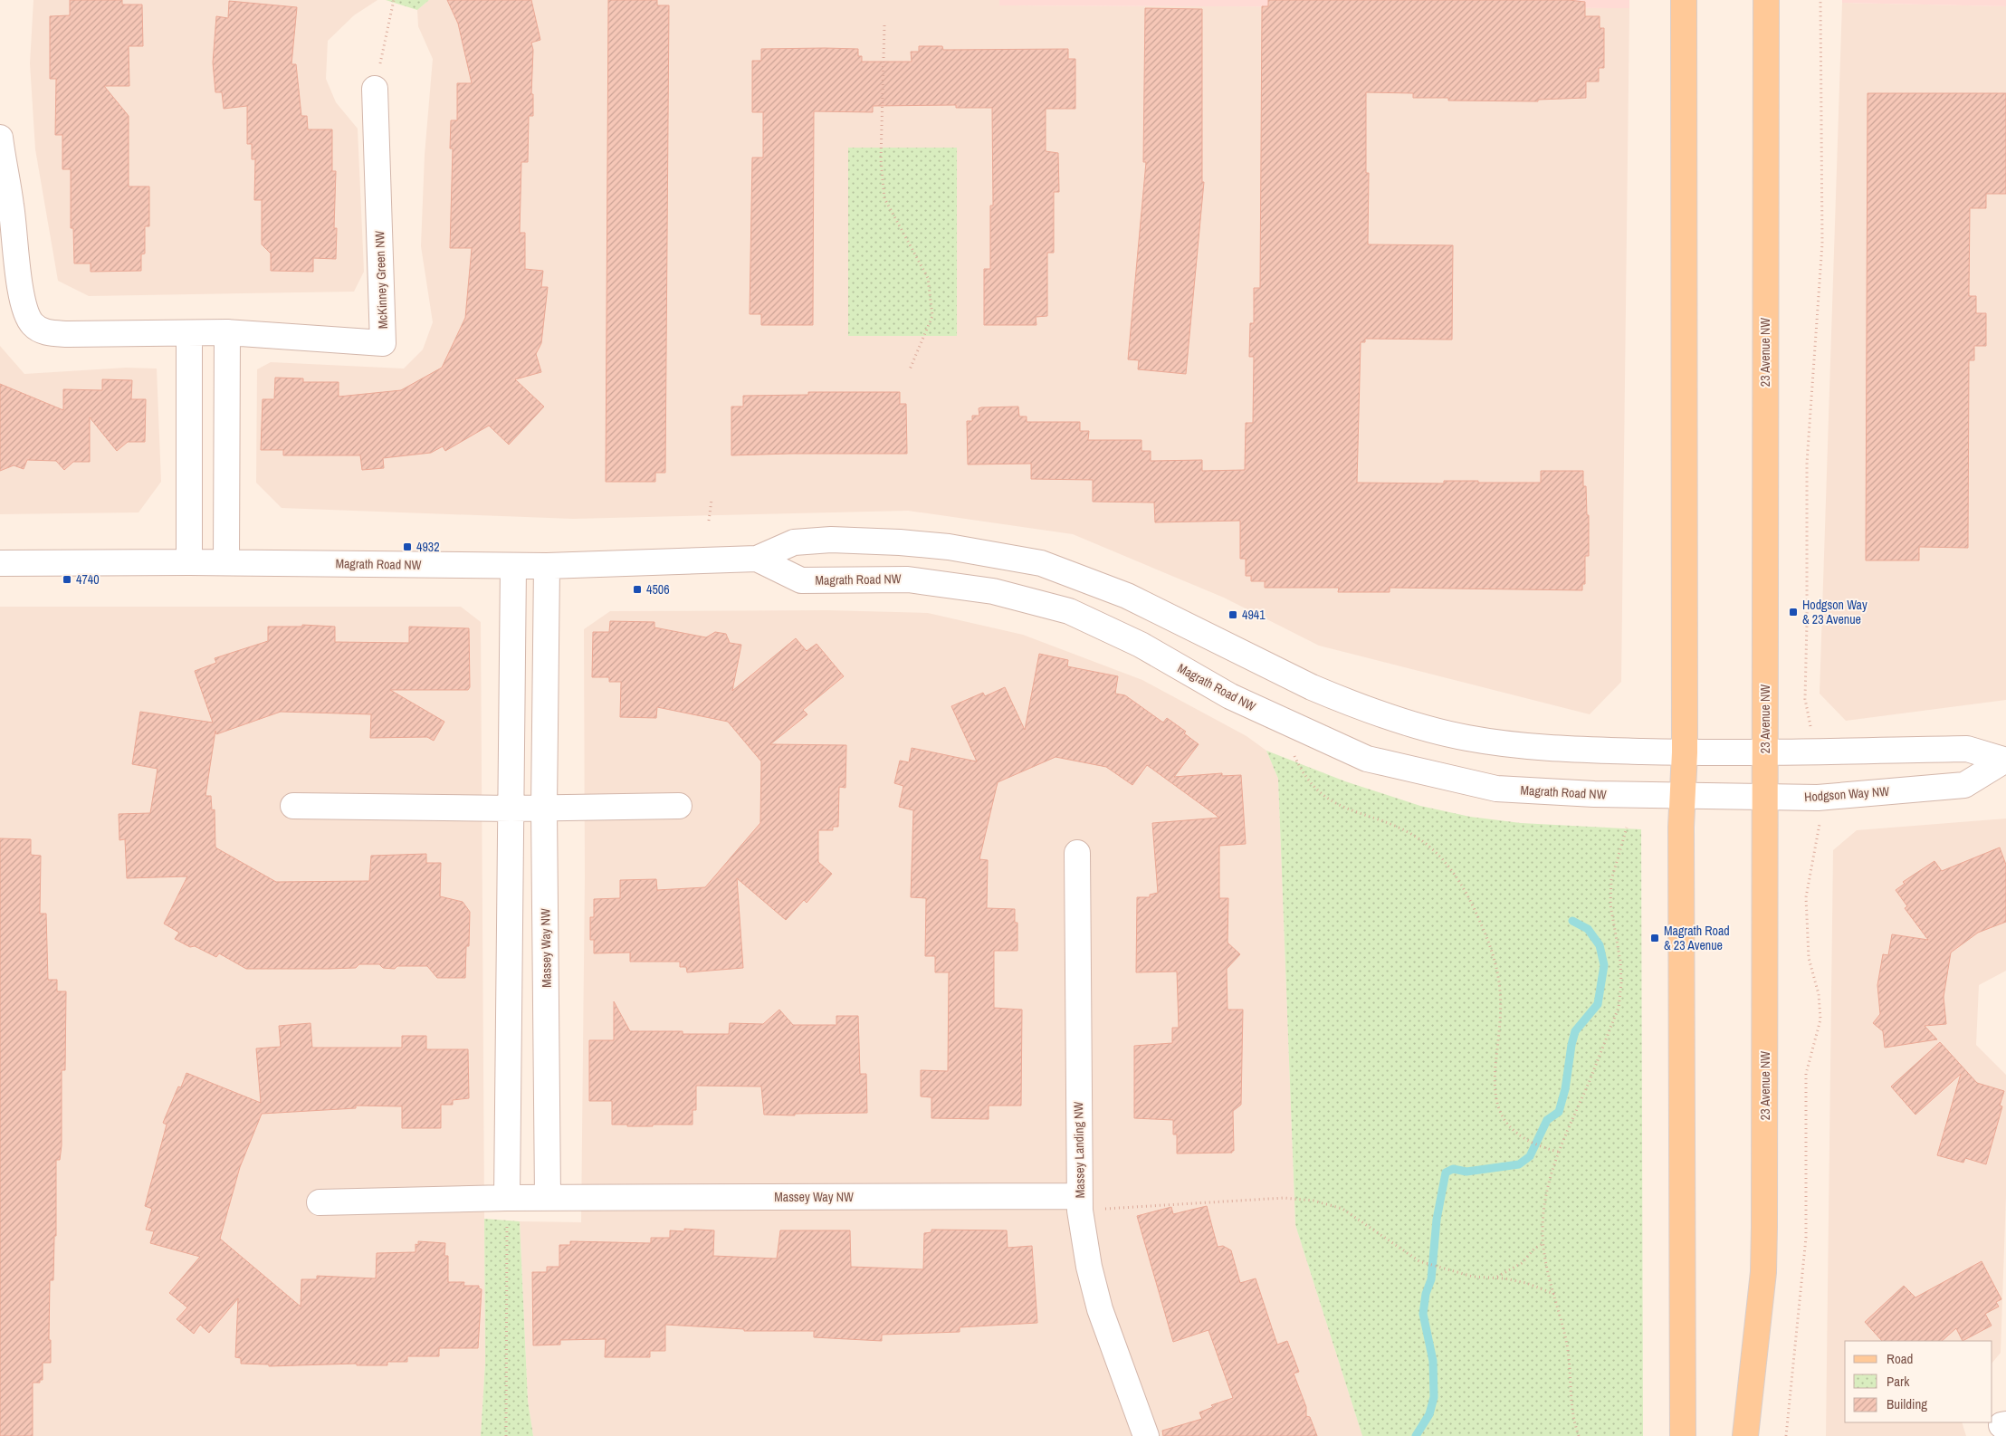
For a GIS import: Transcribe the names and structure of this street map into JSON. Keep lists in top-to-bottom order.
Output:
{
  "streets": {
    "main road": ["23 Avenue NW"],
    "street": [
      "McKinney Green NW",
      "Magrath Road NW",
      "Hodgson Way NW",
      "Massey Way NW",
      "Massey Landing NW"
    ]
  },
  "crossings": [
    ["23 Avenue NW", "Hodgson Way NW"],
    ["Magrath Road NW", "Hodgson Way NW"],
    ["Magrath Road NW", "Massey Way NW"],
    ["Massey Way NW", "Massey Landing NW"]
  ],
  "places": {
    "transit": [
      "4932",
      "4740",
      "4506",
      "Hodgson Way & 23 Avenue",
      "4941",
      "Magrath Road & 23 Avenue"
    ]
  },
  "legend": ["Road", "Park", "Building"]
}
